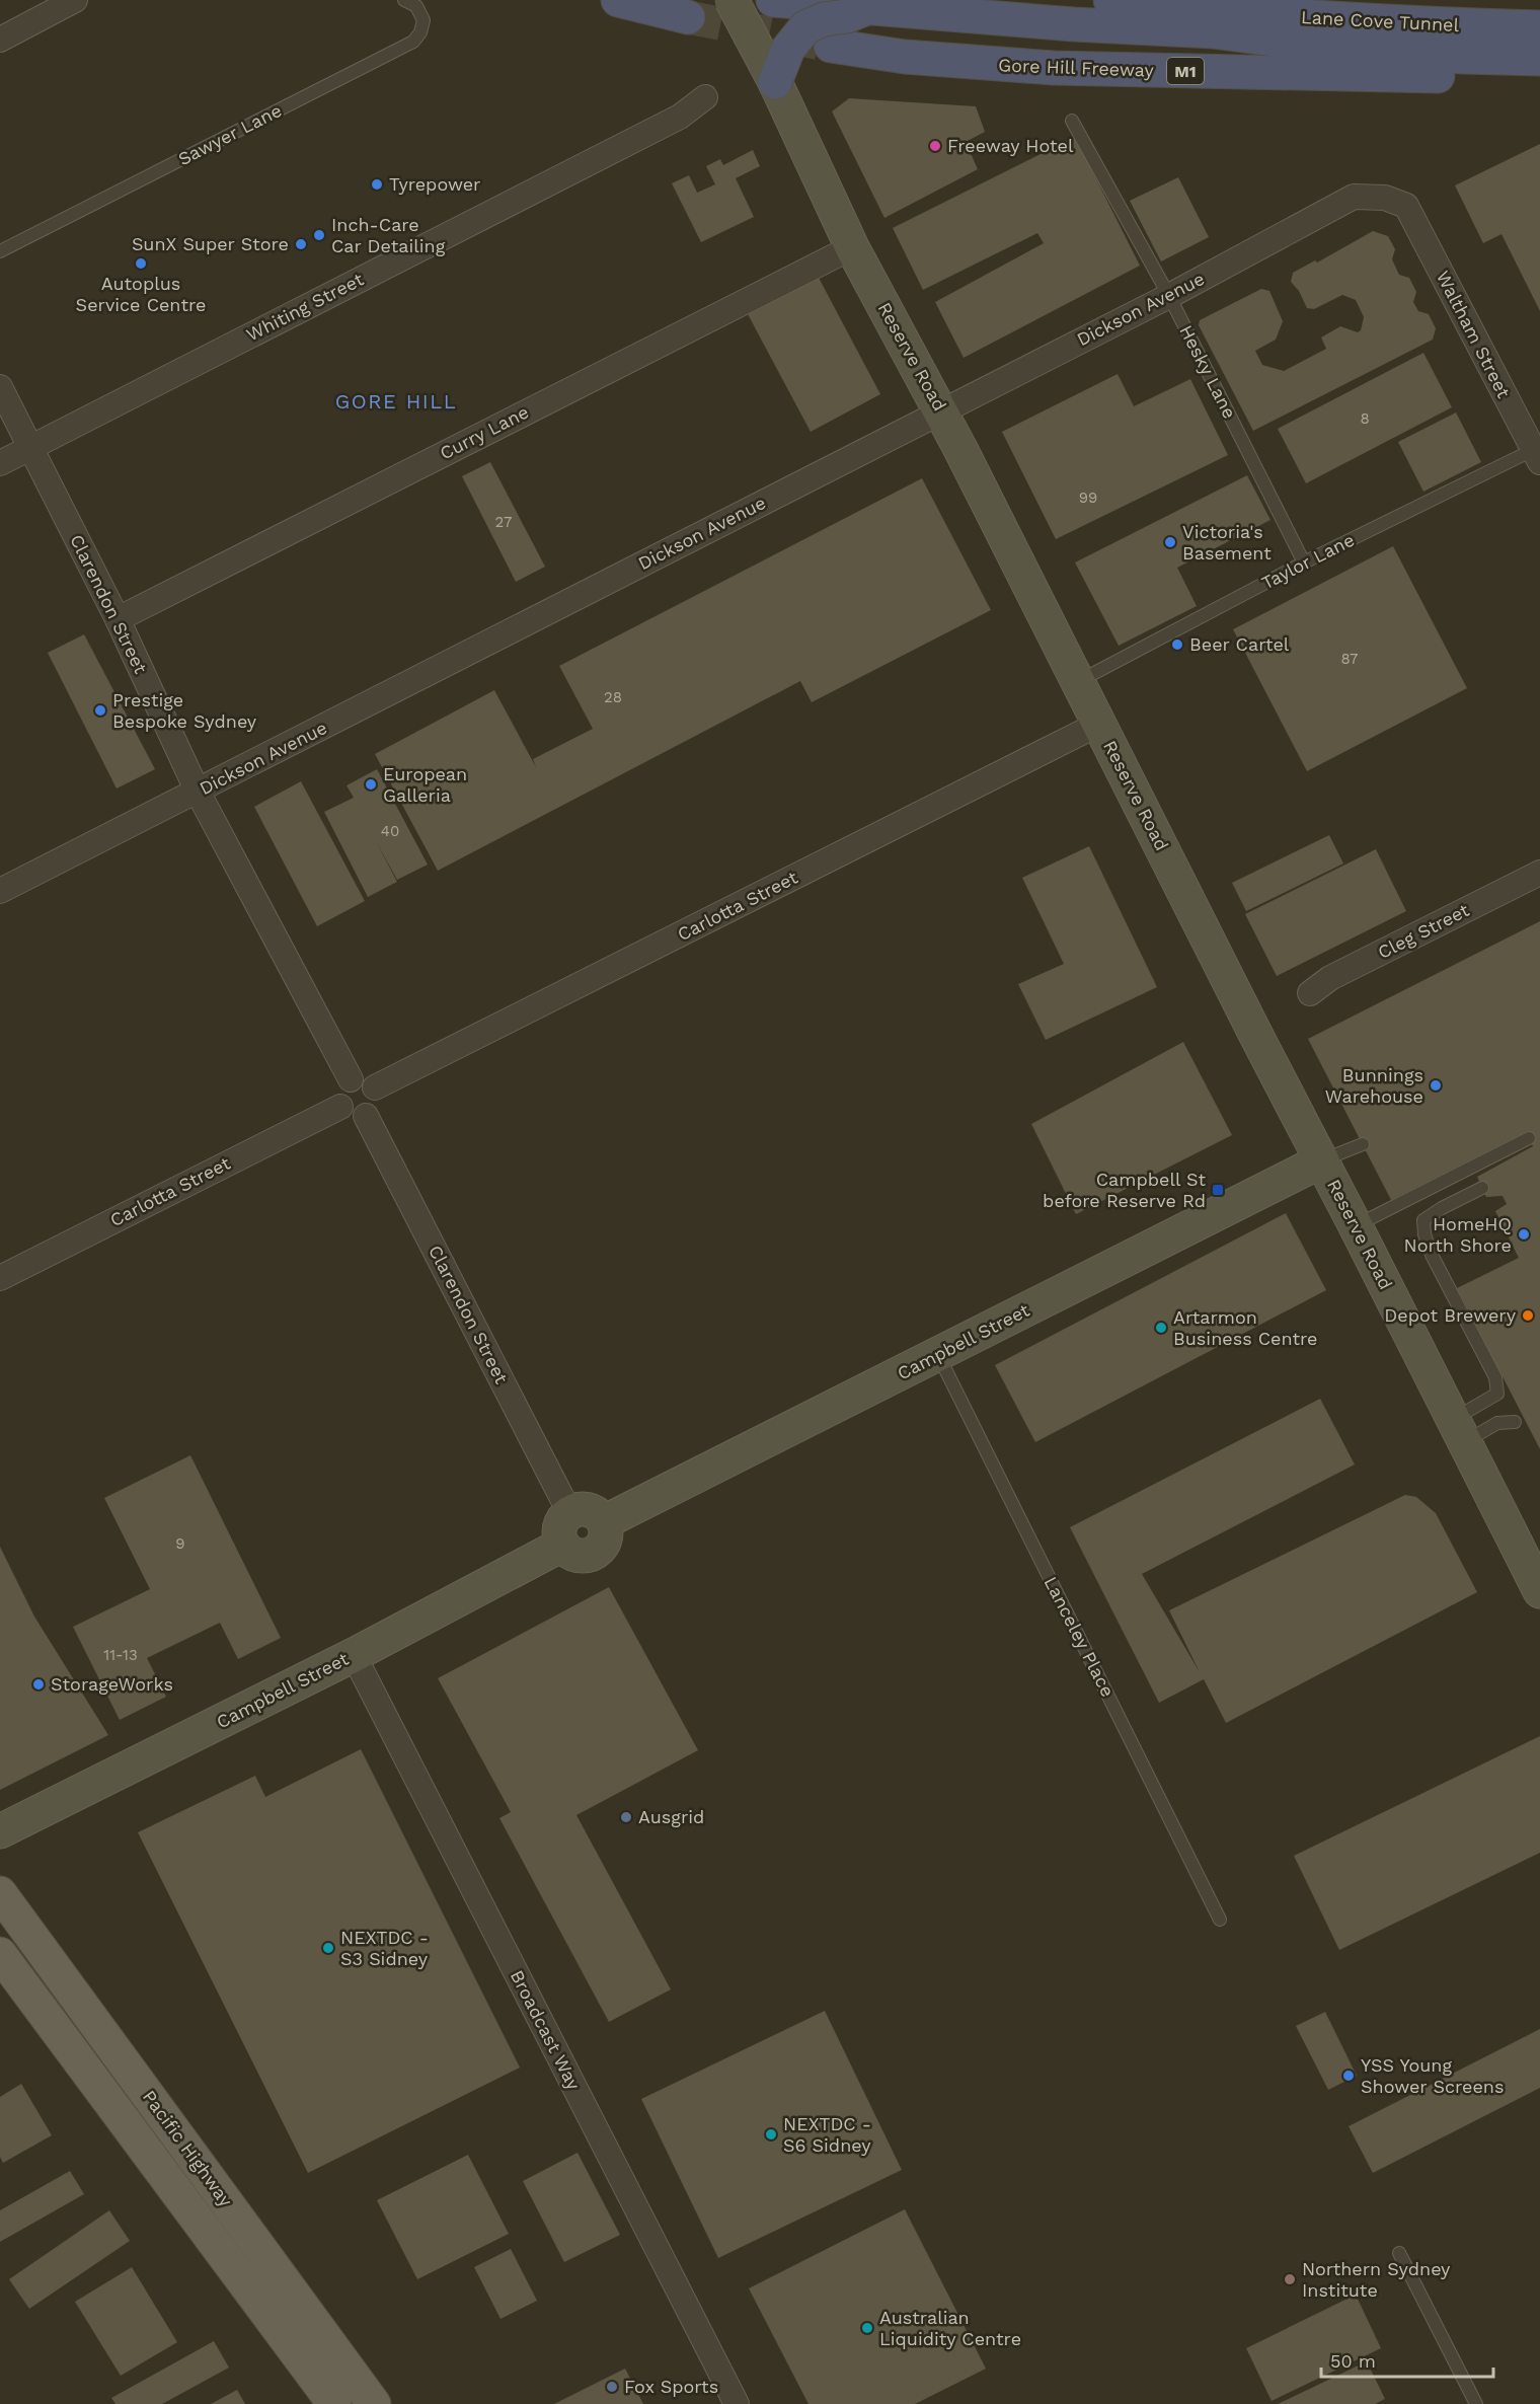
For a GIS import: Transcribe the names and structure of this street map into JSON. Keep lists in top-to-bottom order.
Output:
{
  "streets": {
    "highway": ["Lane Cove Tunnel", "Gore Hill Freeway", "M1"],
    "main road": ["Pacific Highway"],
    "street": [
      "Whiting Street",
      "Dickson Avenue",
      "Waltham Street",
      "Reserve Road",
      "Curry Lane",
      "Clarendon Street",
      "Carlotta Street",
      "Cleg Street",
      "Campbell Street",
      "Broadcast Way"
    ],
    "lane": [
      "Sawyer Lane",
      "Hesky Lane",
      "Taylor Lane",
      "Lanceley Place"
    ]
  },
  "crossings": [
    ["Whiting Street", "Clarendon Street"],
    ["Dickson Avenue", "Waltham Street"],
    ["Dickson Avenue", "Reserve Road"],
    ["Dickson Avenue", "Hesky Lane"],
    ["Dickson Avenue", "Clarendon Street"],
    ["Waltham Street", "Taylor Lane"],
    ["Reserve Road", "Curry Lane"],
    ["Reserve Road", "Taylor Lane"],
    ["Reserve Road", "Carlotta Street"],
    ["Reserve Road", "Campbell Street"],
    ["Hesky Lane", "Taylor Lane"],
    ["Curry Lane", "Clarendon Street"],
    ["Clarendon Street", "Carlotta Street"],
    ["Clarendon Street", "Campbell Street"],
    ["Campbell Street", "Lanceley Place"],
    ["Campbell Street", "Broadcast Way"]
  ],
  "districts": ["GORE HILL"],
  "places": {
    "other": [
      "Freeway Hotel",
      "Tyrepower",
      "Inch-Care Car Detailing",
      "SunX Super Store",
      "Autoplus Service Centre",
      "Victoria's Basement",
      "Beer Cartel",
      "Prestige Bespoke Sydney",
      "European Galleria",
      "Bunnings Warehouse",
      "HomeHQ North Shore",
      "Depot Brewery",
      "Artarmon Business Centre",
      "StorageWorks",
      "Ausgrid",
      "NEXTDC - S3 Sidney",
      "YSS Young Shower Screens",
      "NEXTDC - S6 Sidney",
      "Northern Sydney Institute",
      "Australian Liquidity Centre",
      "Fox Sports"
    ],
    "transit": ["Campbell St before Reserve Rd"]
  },
  "house_numbers": [
    "8",
    "99",
    "27",
    "87",
    "28",
    "40",
    "9",
    "11-13"
  ],
  "scale_bar": "50 m"
}
